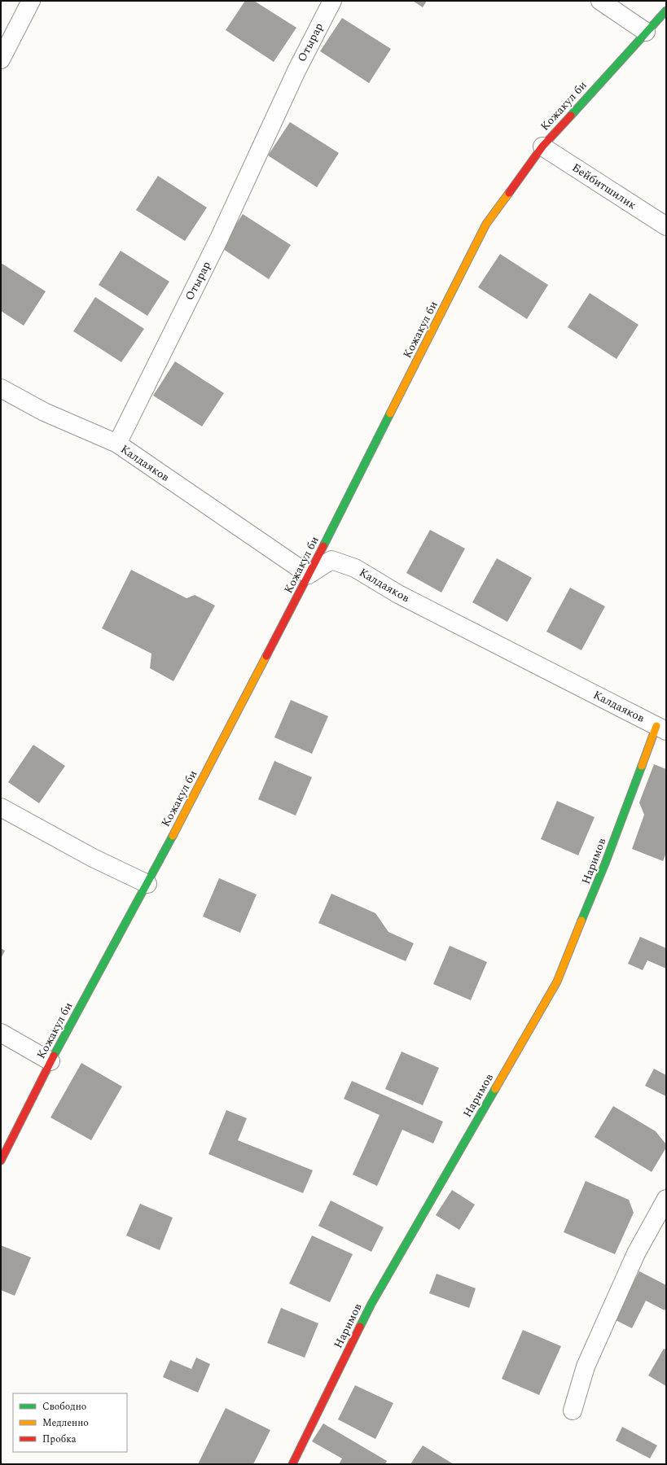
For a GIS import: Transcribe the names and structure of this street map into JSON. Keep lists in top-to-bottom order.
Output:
{
  "streets": {
    "street": [
      "Отырар",
      "Кожакул би",
      "Бейбитшилик",
      "Калдаяков",
      "Наримов"
    ]
  },
  "crossings": [
    ["Отырар", "Калдаяков"],
    ["Кожакул би", "Бейбитшилик"],
    ["Кожакул би", "Калдаяков"],
    ["Калдаяков", "Наримов"]
  ],
  "legend": ["Свободно", "Медленно", "Пробка"]
}
